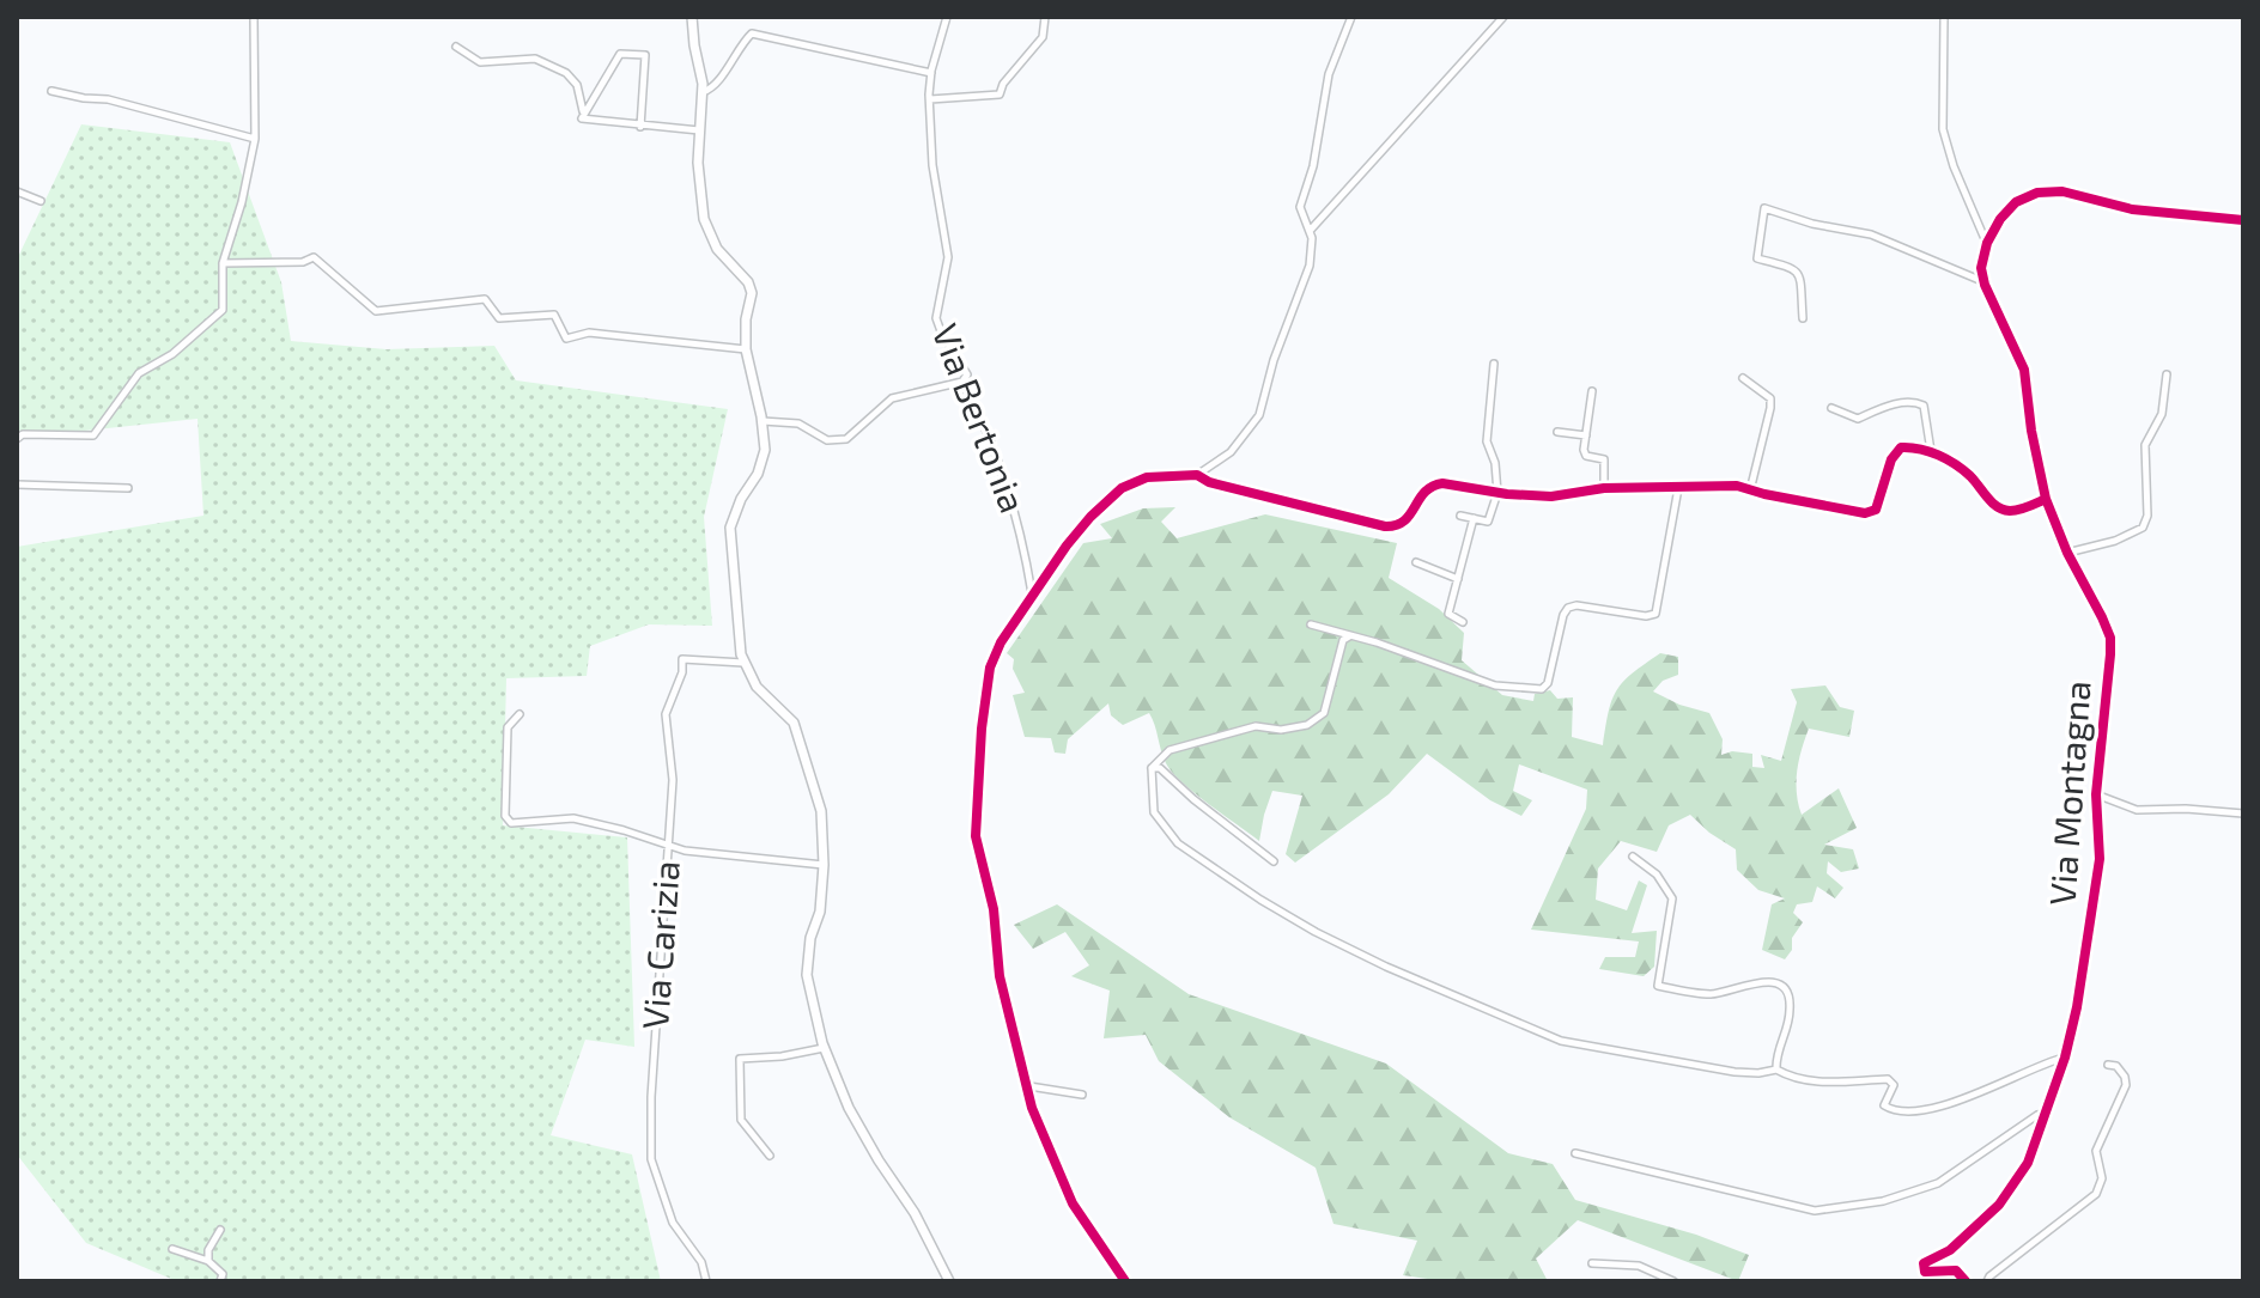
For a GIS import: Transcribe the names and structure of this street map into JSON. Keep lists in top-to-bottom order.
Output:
{
  "streets": {
    "street": ["Via Bertonia", "Via Montagna", "Via Carizia"]
  }
}
